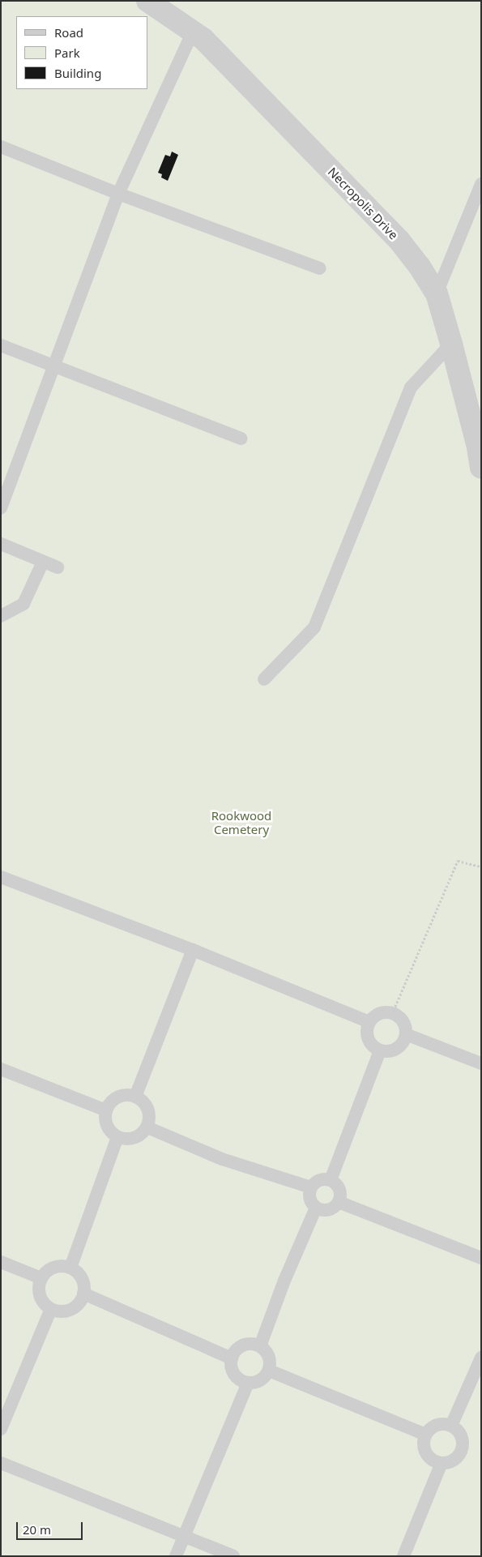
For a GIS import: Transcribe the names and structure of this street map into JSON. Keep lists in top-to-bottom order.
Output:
{
  "streets": {
    "street": ["Necropolis Drive"]
  },
  "parks": ["Rookwood Cemetery"],
  "legend": ["Road", "Park", "Building"],
  "scale_bar": "20 m"
}
